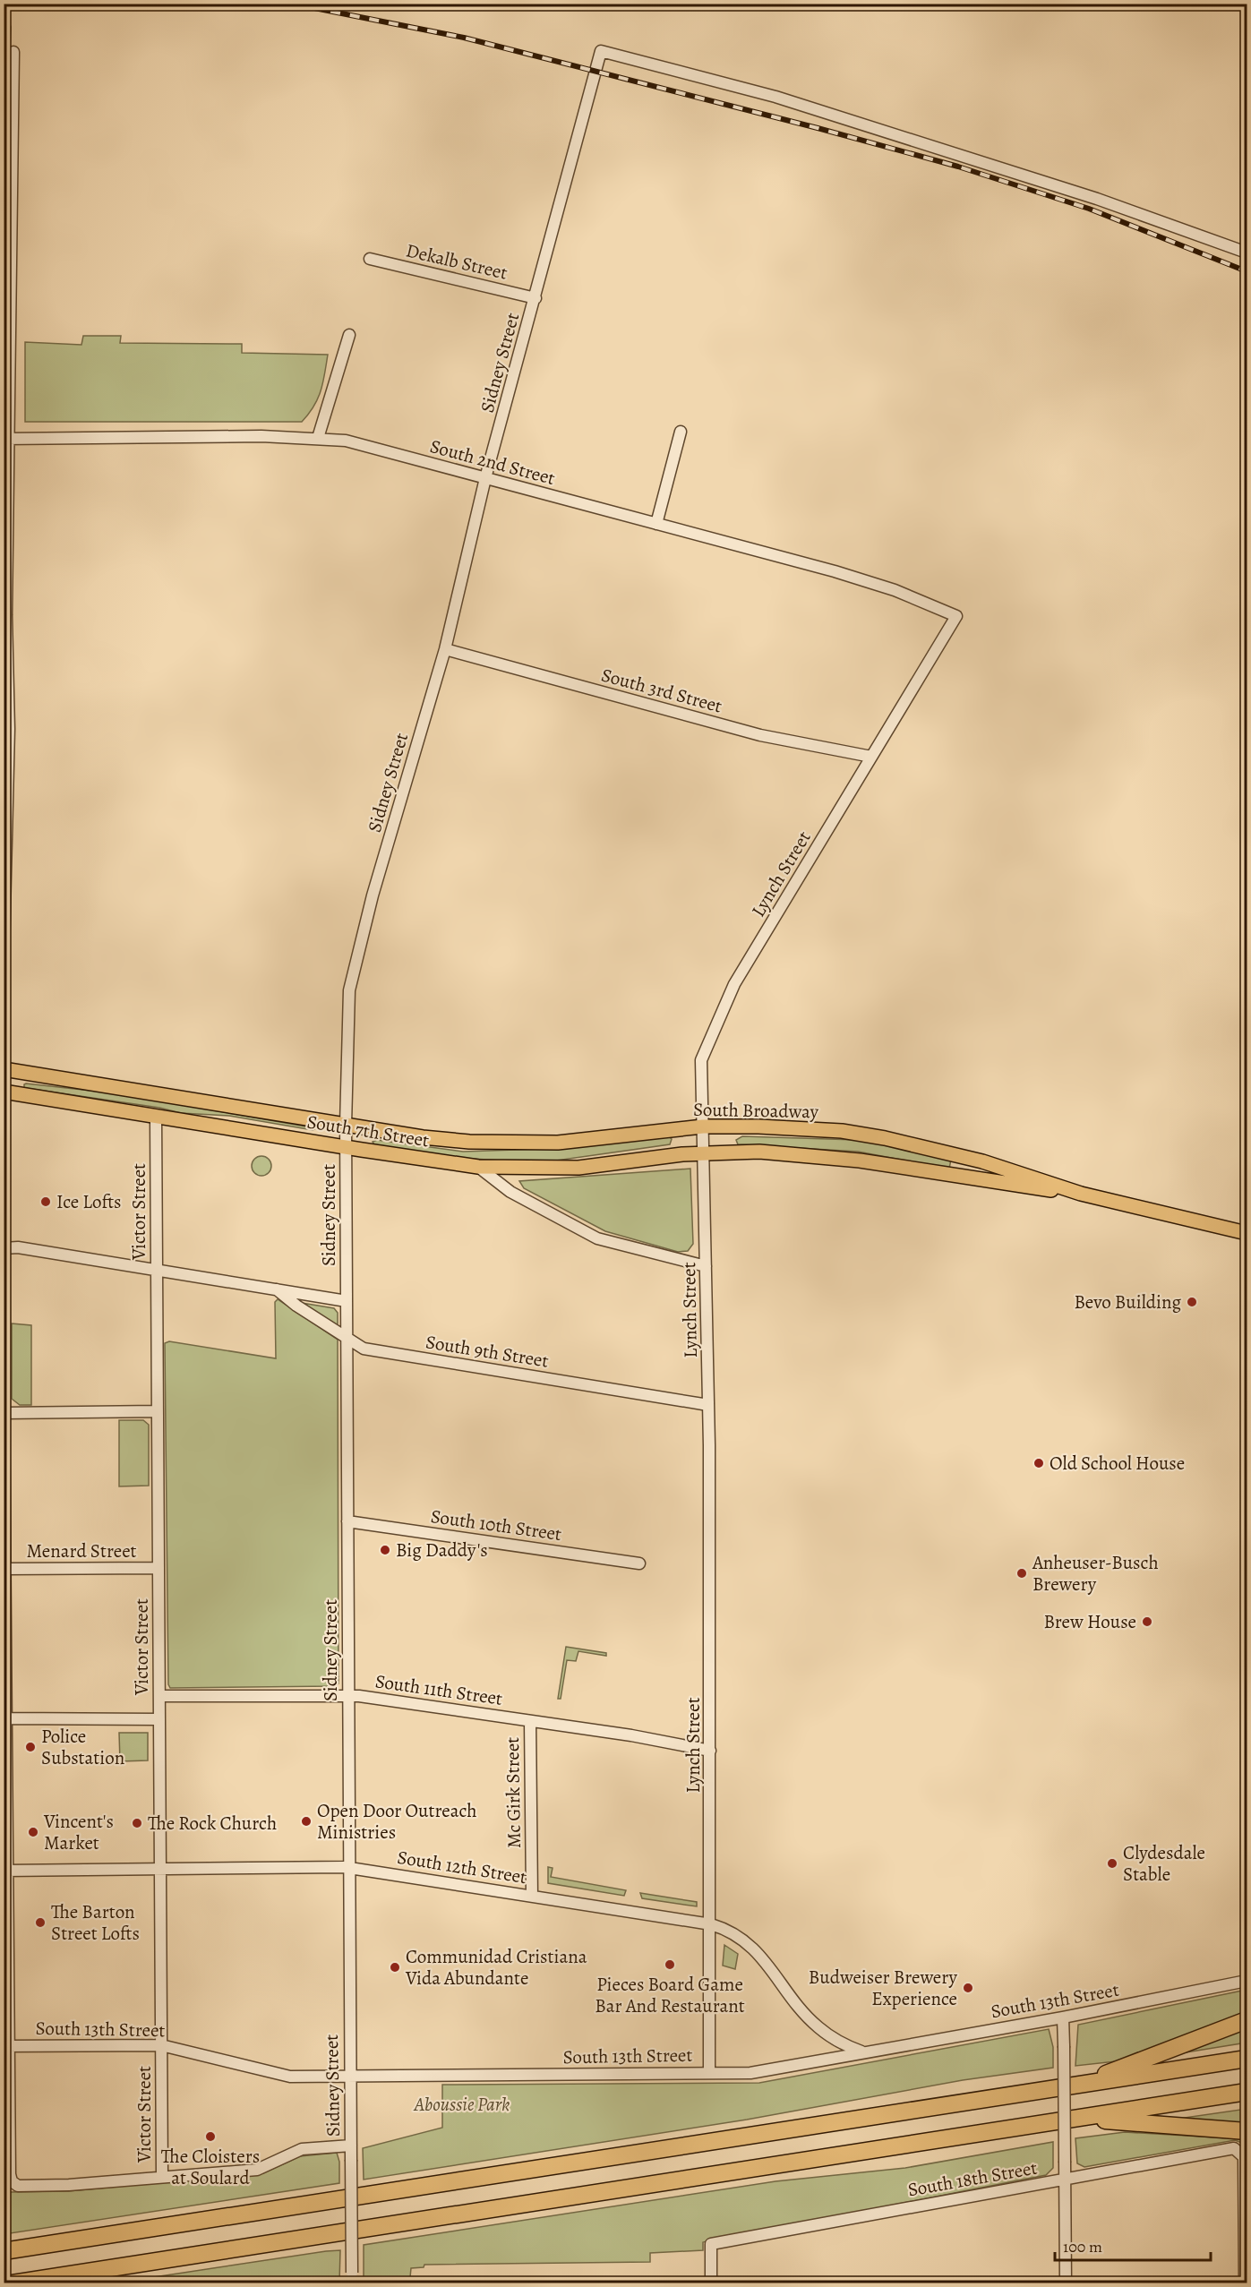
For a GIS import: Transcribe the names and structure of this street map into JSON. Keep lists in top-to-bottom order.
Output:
{
  "streets": {
    "main road": ["South Broadway", "South 7th Street"],
    "street": [
      "Dekalb Street",
      "Sidney Street",
      "South 2nd Street",
      "South 3rd Street",
      "Lynch Street",
      "Victor Street",
      "South 9th Street",
      "South 10th Street",
      "Menard Street",
      "South 11th Street",
      "Mc Girk Street",
      "South 12th Street",
      "South 13th Street",
      "South 18th Street"
    ]
  },
  "crossings": [
    ["Dekalb Street", "Sidney Street"],
    ["Sidney Street", "South 2nd Street"],
    ["Sidney Street", "South 3rd Street"],
    ["Sidney Street", "South 7th Street"],
    ["Sidney Street", "South 9th Street"],
    ["Sidney Street", "South 10th Street"],
    ["Sidney Street", "South 11th Street"],
    ["Sidney Street", "South 12th Street"],
    ["Sidney Street", "South 13th Street"],
    ["South 2nd Street", "Lynch Street"],
    ["South 3rd Street", "Lynch Street"],
    ["Lynch Street", "South Broadway"],
    ["Lynch Street", "South 7th Street"],
    ["Lynch Street", "South 9th Street"],
    ["Lynch Street", "South 11th Street"],
    ["Lynch Street", "South 12th Street"],
    ["Lynch Street", "South 13th Street"],
    ["South Broadway", "South 7th Street"],
    ["South 7th Street", "Victor Street"],
    ["Victor Street", "South 9th Street"],
    ["Victor Street", "Menard Street"],
    ["Victor Street", "South 11th Street"],
    ["Victor Street", "South 12th Street"],
    ["Victor Street", "South 13th Street"],
    ["South 11th Street", "Mc Girk Street"],
    ["Mc Girk Street", "South 12th Street"],
    ["South 12th Street", "South 13th Street"]
  ],
  "parks": ["Aboussie Park"],
  "places": [
    "Ice Lofts",
    "Bevo Building",
    "Old School House",
    "Big Daddy's",
    "Anheuser-Busch Brewery",
    "Brew House",
    "Police Substation",
    "Open Door Outreach Ministries",
    "The Rock Church",
    "Vincent's Market",
    "Clydesdale Stable",
    "The Barton Street Lofts",
    "Pieces Board Game Bar And Restaurant",
    "Communidad Cristiana Vida Abundante",
    "Budweiser Brewery Experience",
    "The Cloisters at Soulard"
  ],
  "scale_bar": "100 m"
}
